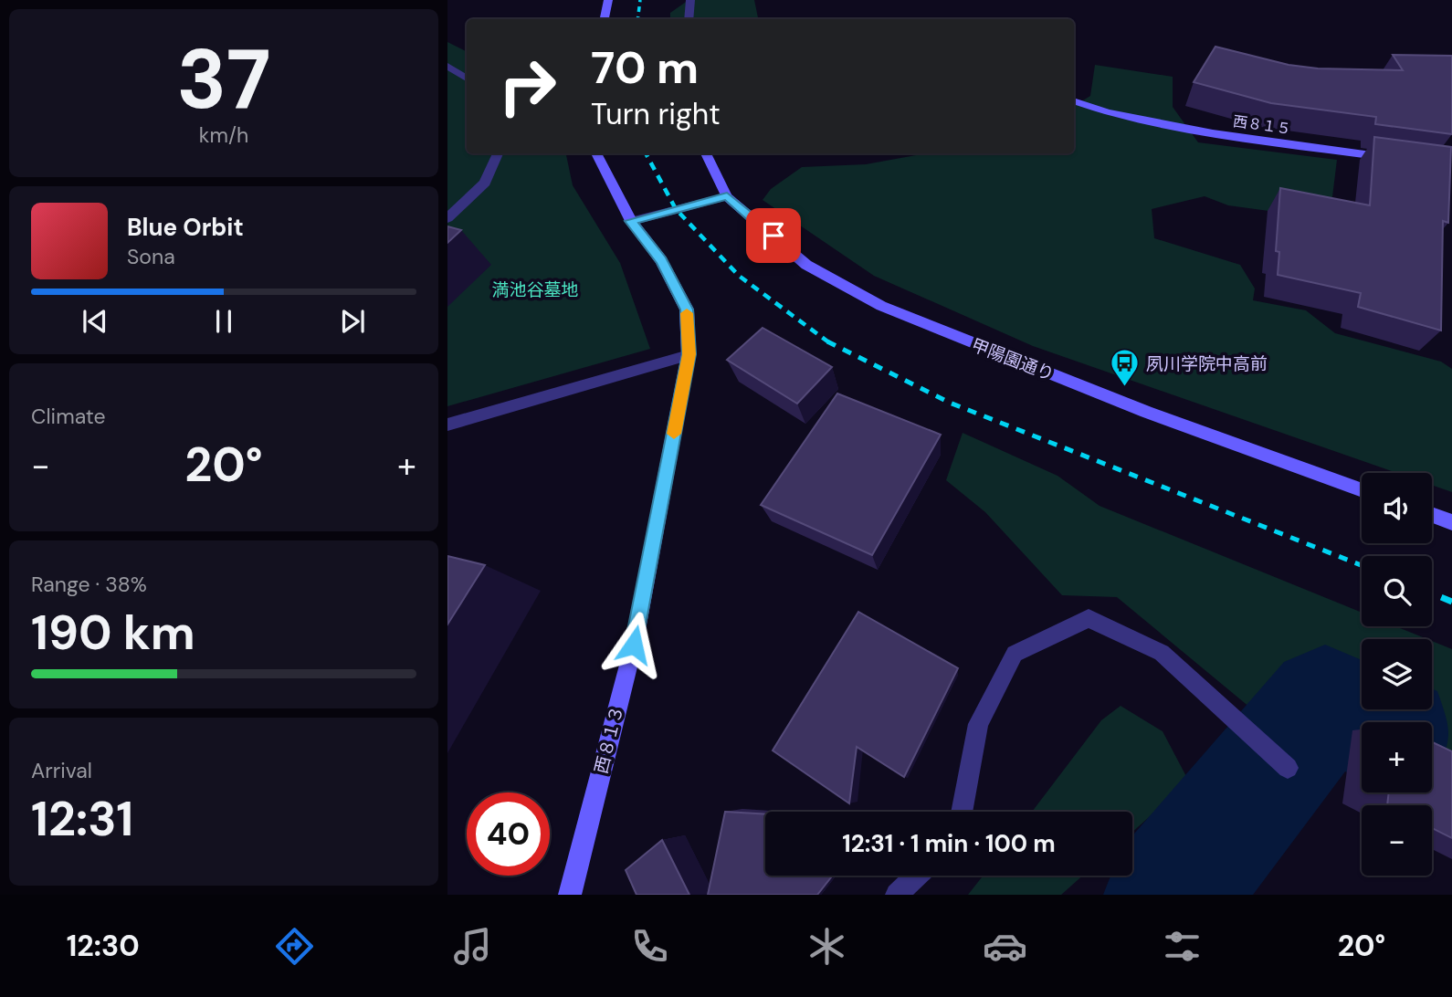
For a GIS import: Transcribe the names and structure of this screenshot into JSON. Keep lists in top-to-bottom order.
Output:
{
  "streets": {
    "street": ["西８１５", "甲陽園通り", "西８１３"]
  },
  "parks": ["満池谷墓地"],
  "places": {
    "bus stop": ["夙川学院中高前"]
  },
  "page": {
    "tile": [
      ["37", "km/h"],
      "Climate",
      ["Range · 38%", "190 km"],
      ["Arrival", "12:31"]
    ],
    "turn": ["70 m", "Turn right"],
    "song": ["Blue Orbit", "Sona"],
    "heat": ["−", "20°", "+"],
    "map_buttons": ["+", "−"],
    "limit": "40",
    "trip": "12:31 · 1 min · 100 m",
    "tabs": ["12:30", "20°"]
  }
}
